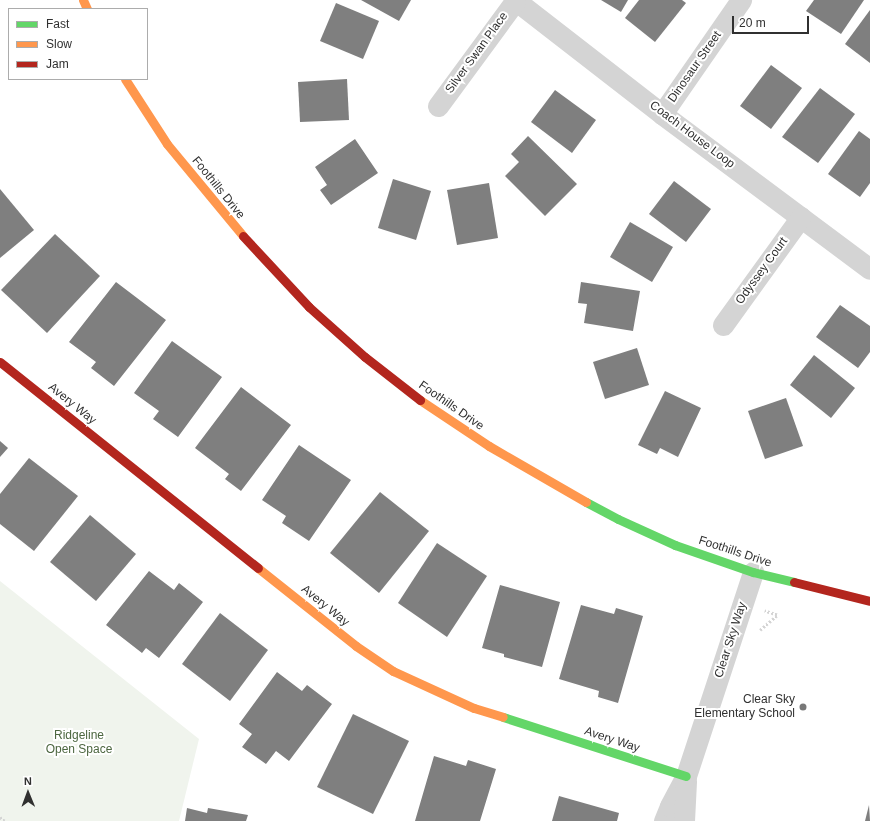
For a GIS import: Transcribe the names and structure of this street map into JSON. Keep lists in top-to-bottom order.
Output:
{
  "streets": {
    "street": [
      "Silver Swan Place",
      "Dinosaur Street",
      "Coach House Loop",
      "Foothills Drive",
      "Odyssey Court",
      "Avery Way",
      "Clear Sky Way"
    ]
  },
  "crossings": [
    ["Silver Swan Place", "Coach House Loop"],
    ["Dinosaur Street", "Coach House Loop"],
    ["Coach House Loop", "Odyssey Court"],
    ["Foothills Drive", "Clear Sky Way"],
    ["Avery Way", "Clear Sky Way"]
  ],
  "parks": ["Ridgeline Open Space"],
  "places": ["Clear Sky Elementary School"],
  "legend": ["Fast", "Slow", "Jam"],
  "scale_bar": "20 m",
  "north": "top"
}
